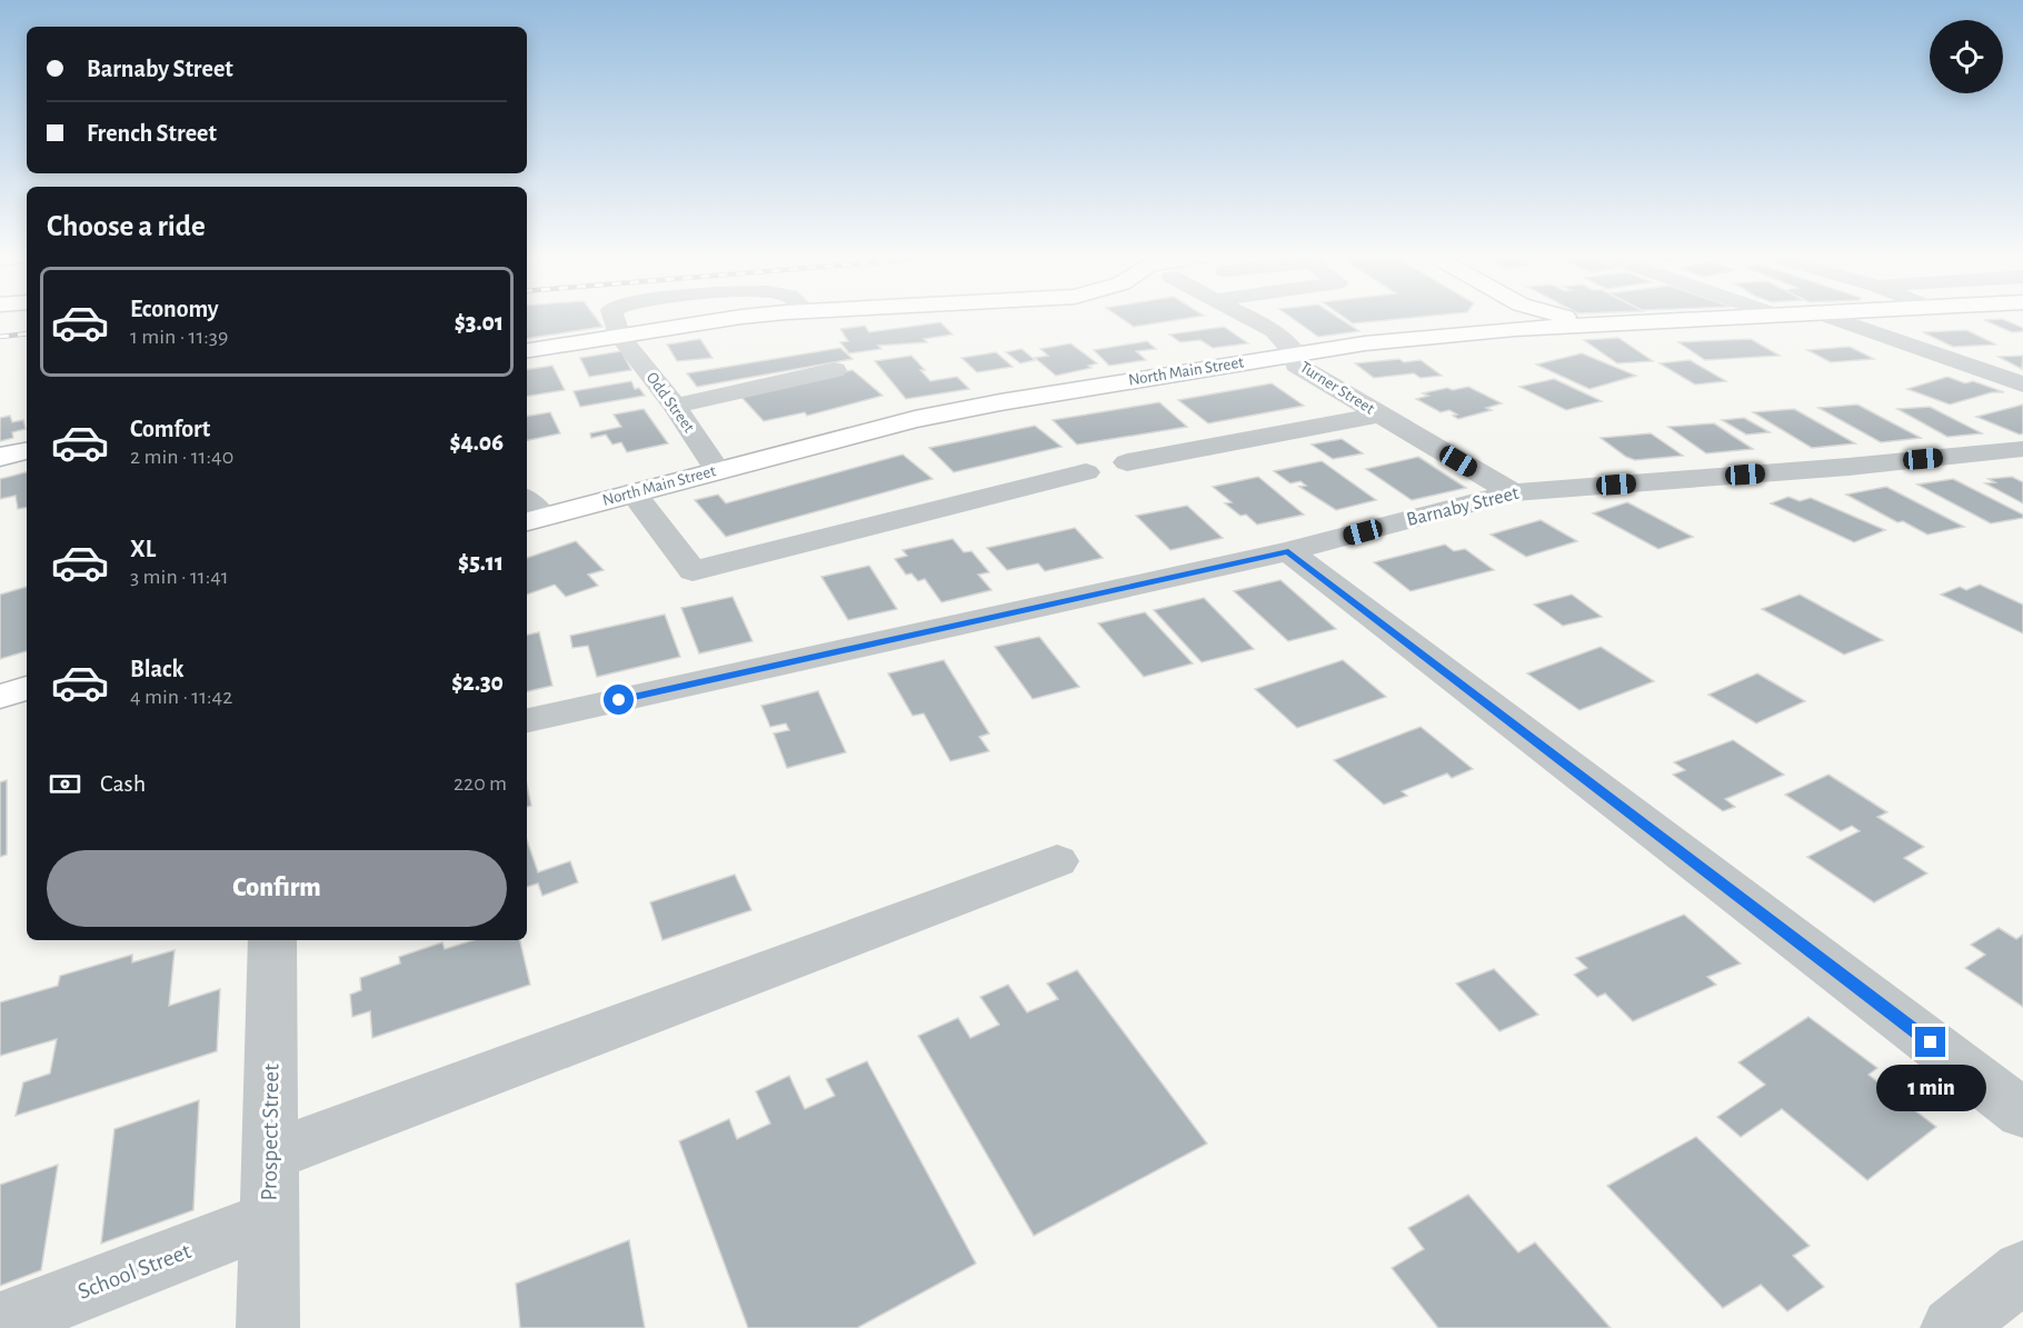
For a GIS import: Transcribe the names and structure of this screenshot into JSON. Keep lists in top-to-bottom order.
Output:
{
  "streets": {
    "main road": ["North Main Street"],
    "street": [
      "Turner Street",
      "Odd Street",
      "Barnaby Street",
      "Prospect Street",
      "School Street"
    ]
  },
  "crossings": [
    ["North Main Street", "Turner Street"],
    ["North Main Street", "Odd Street"],
    ["Turner Street", "Barnaby Street"],
    ["Prospect Street", "School Street"]
  ],
  "page": {
    "banner": ["Barnaby Street", "French Street"],
    "heading": "Choose a ride",
    "list": [
      {
        "name": "Economy",
        "note": "1 min · 11:39",
        "value": "$3.01"
      },
      {
        "name": "Comfort",
        "note": "2 min · 11:40",
        "value": "$4.06"
      },
      {
        "name": "XL",
        "note": "3 min · 11:41",
        "value": "$5.11"
      },
      {
        "name": "Black",
        "note": "4 min · 11:42",
        "value": "$2.30"
      }
    ],
    "pay": ["Cash", "220 m"],
    "buttons": "Confirm",
    "bubble": "1 min"
  }
}
